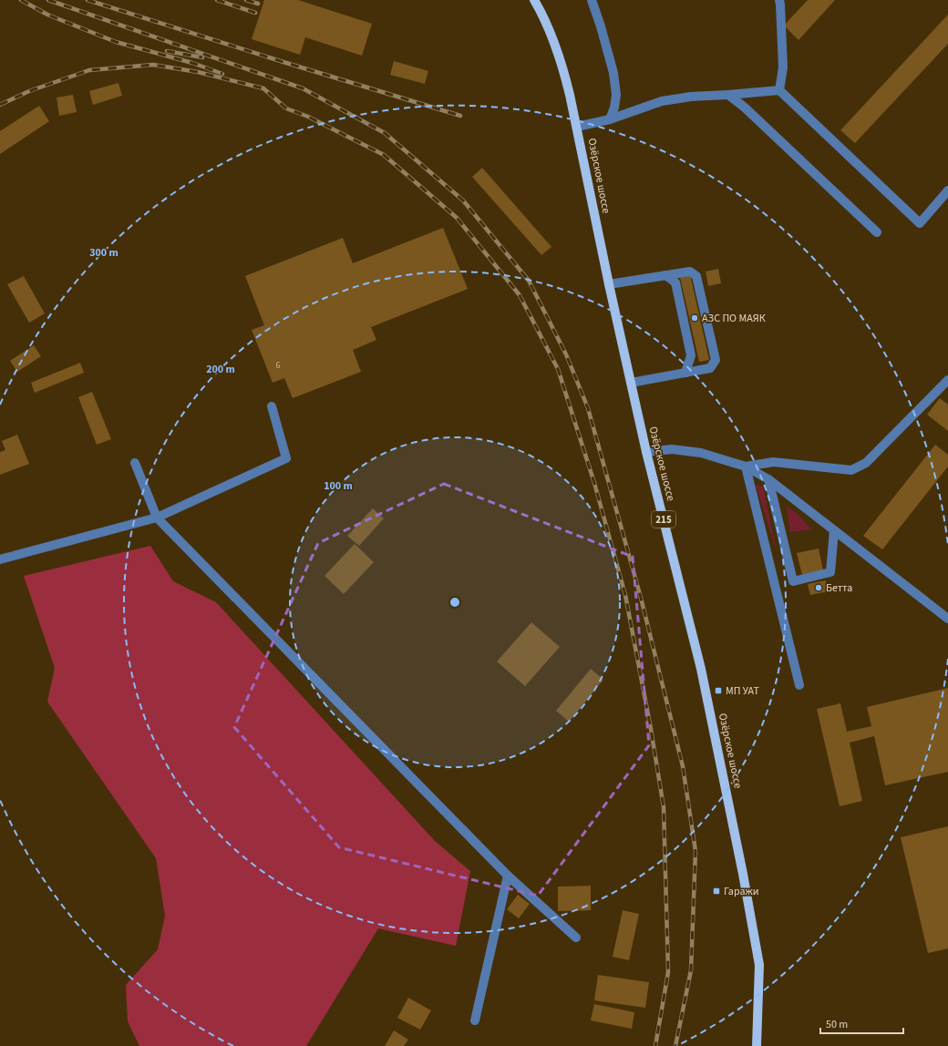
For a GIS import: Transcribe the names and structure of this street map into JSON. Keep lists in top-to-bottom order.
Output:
{
  "streets": {
    "main road": ["Озёрское шоссе", "215"]
  },
  "places": {
    "other": ["АЗС ПО МАЯК", "Бетта"],
    "transit": ["МП УАТ", "Гаражи"]
  },
  "house_numbers": ["6"],
  "scale_bar": "50 m",
  "rings": ["300 m", "200 m", "100 m"]
}
